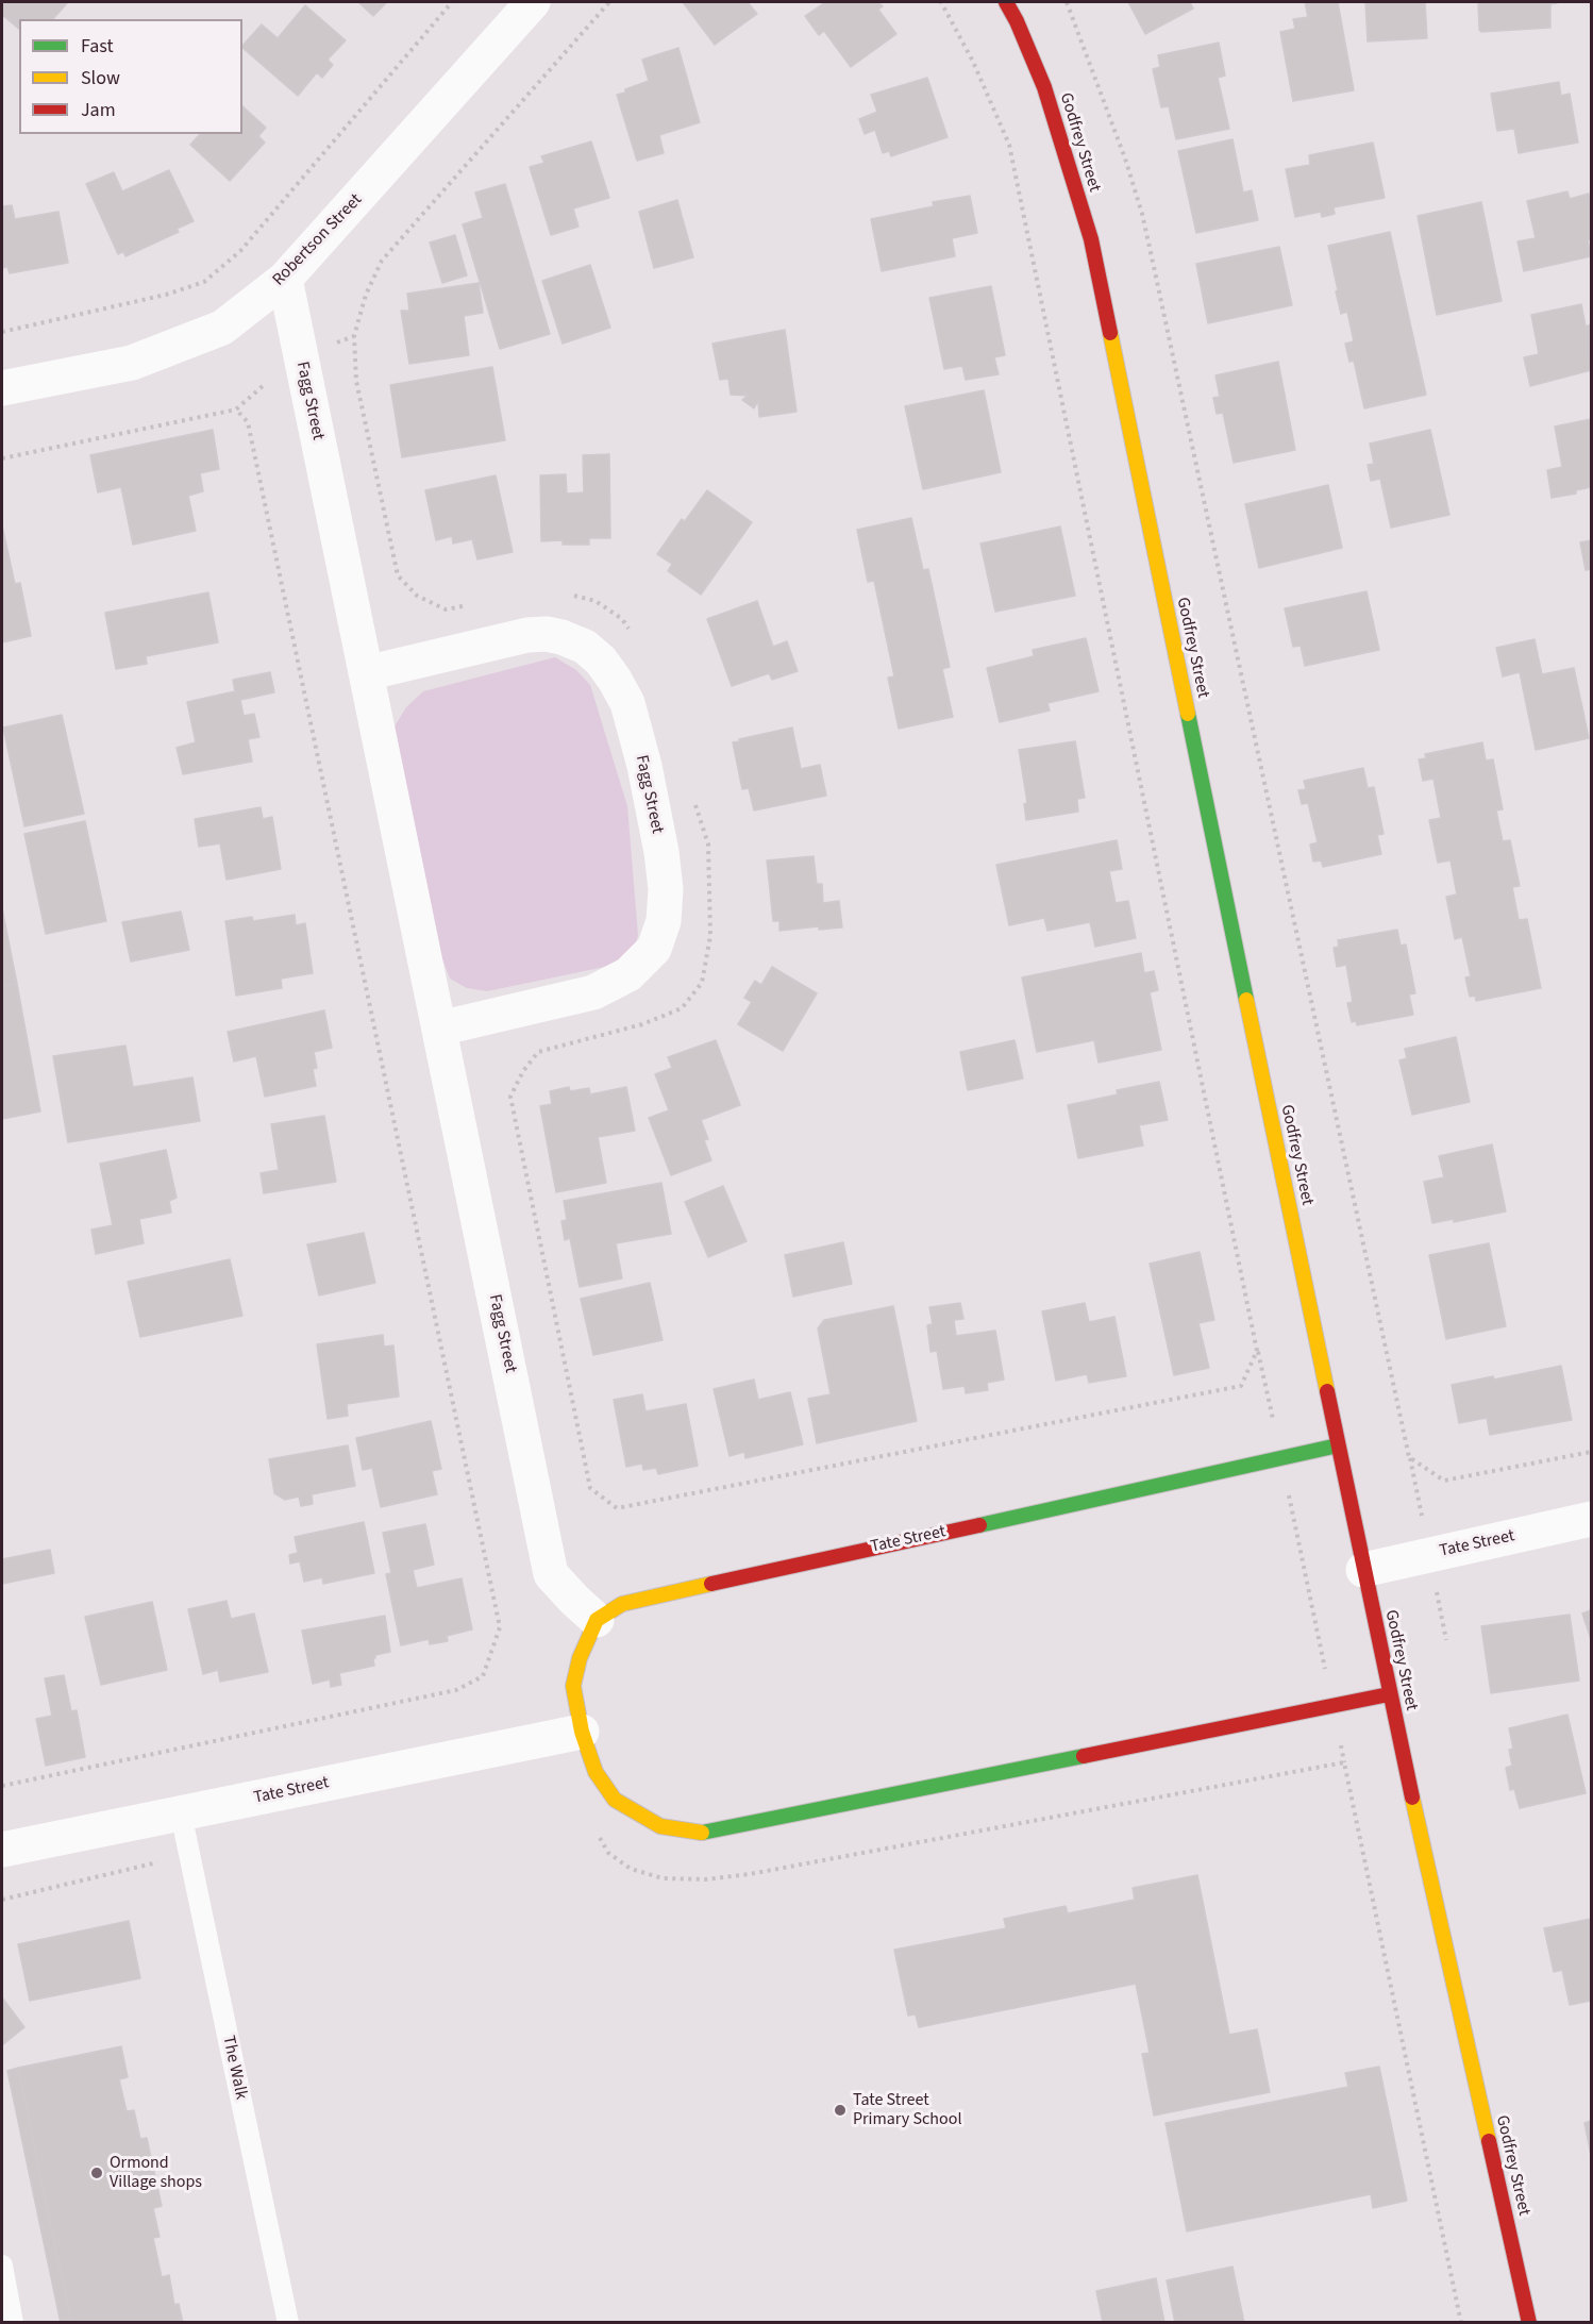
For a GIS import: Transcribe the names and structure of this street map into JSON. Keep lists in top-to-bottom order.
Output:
{
  "streets": {
    "street": [
      "Godfrey Street",
      "Robertson Street",
      "Fagg Street",
      "Tate Street"
    ],
    "lane": ["The Walk"]
  },
  "crossings": [
    ["Godfrey Street", "Tate Street"],
    ["Robertson Street", "Fagg Street"],
    ["Fagg Street", "Tate Street"],
    ["Tate Street", "The Walk"]
  ],
  "places": ["Tate Street Primary School", "Ormond Village shops"],
  "legend": ["Fast", "Slow", "Jam"]
}
